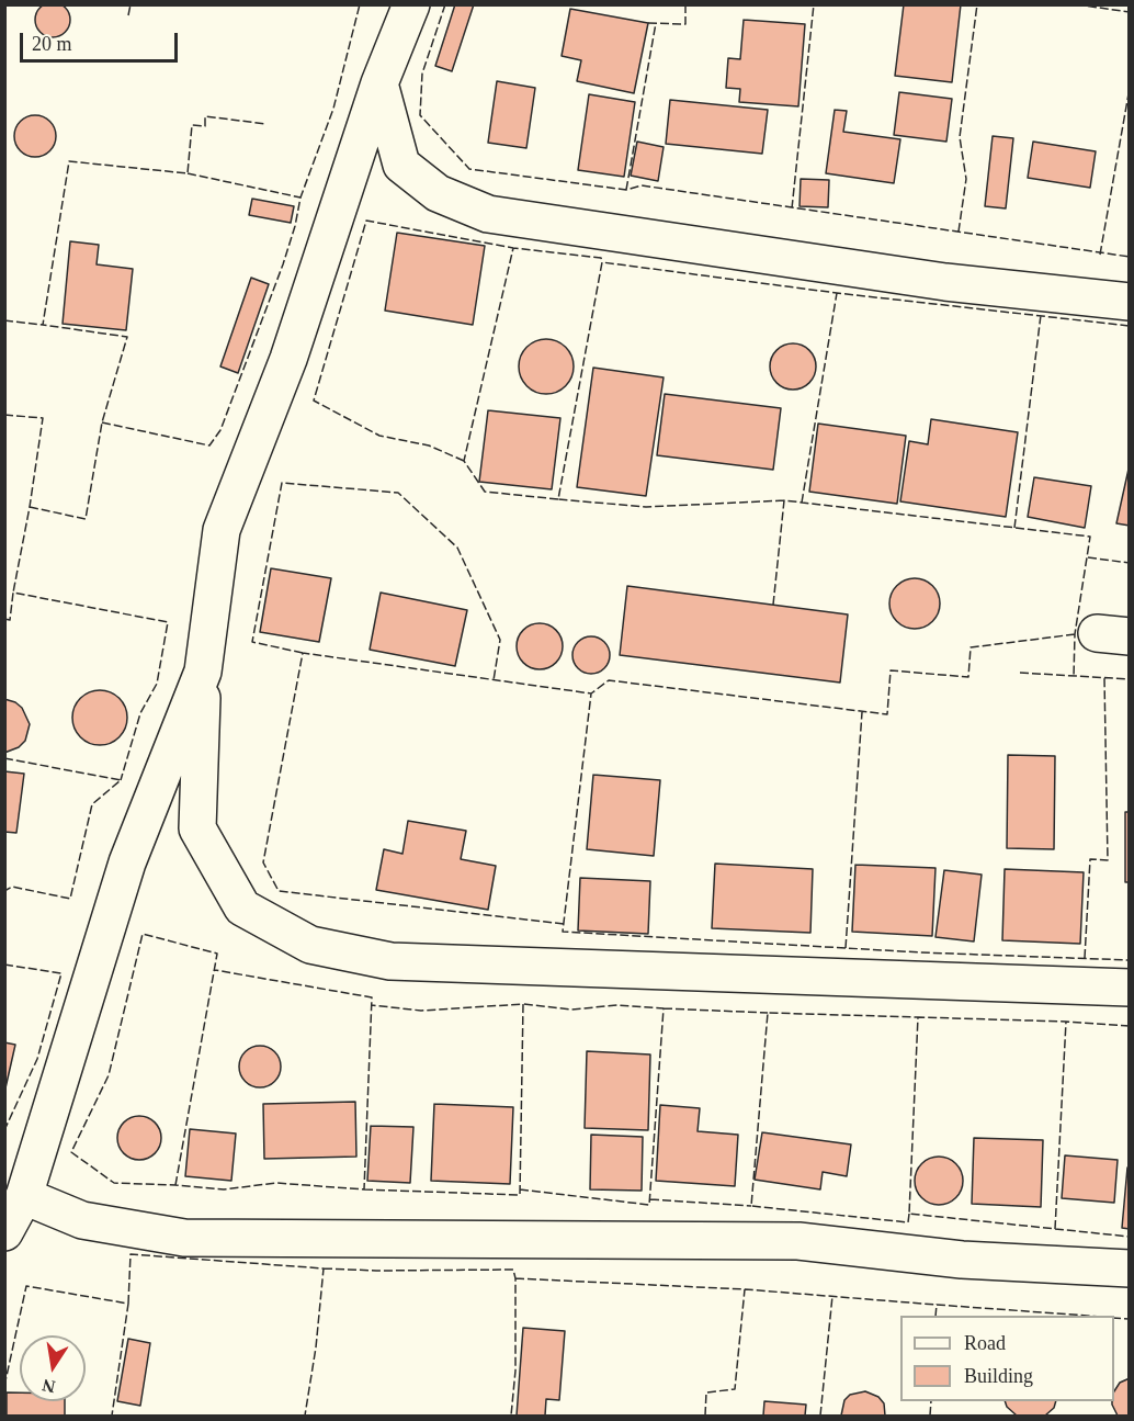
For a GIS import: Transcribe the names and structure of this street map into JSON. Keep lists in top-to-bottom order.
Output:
{
  "legend": ["Road", "Building"],
  "scale_bar": "20 m",
  "north": "bottom"
}
